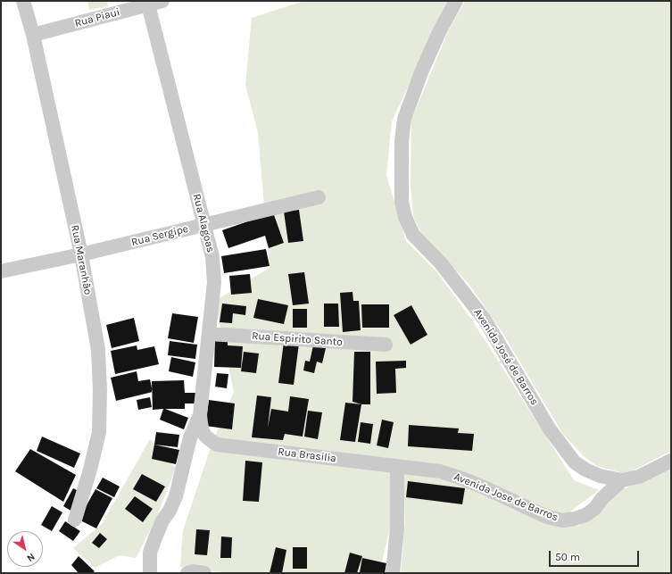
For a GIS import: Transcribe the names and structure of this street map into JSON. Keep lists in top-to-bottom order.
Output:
{
  "streets": {
    "street": [
      "Rua Piaui",
      "Rua Alagoas",
      "Rua Sergipe",
      "Rua Maranhão",
      "Rua Espirito Santo",
      "Avenida José de Barros",
      "Rua Brasilia",
      "Avenida Jose de Barros"
    ]
  },
  "crossings": [
    ["Rua Piaui", "Rua Alagoas"],
    ["Rua Piaui", "Rua Maranhão"],
    ["Rua Alagoas", "Rua Sergipe"],
    ["Rua Alagoas", "Rua Espirito Santo"],
    ["Rua Alagoas", "Rua Brasilia"],
    ["Rua Sergipe", "Rua Maranhão"],
    ["Avenida José de Barros", "Avenida Jose de Barros"],
    ["Rua Brasilia", "Avenida Jose de Barros"]
  ],
  "scale_bar": "50 m",
  "north": "bottom right"
}
